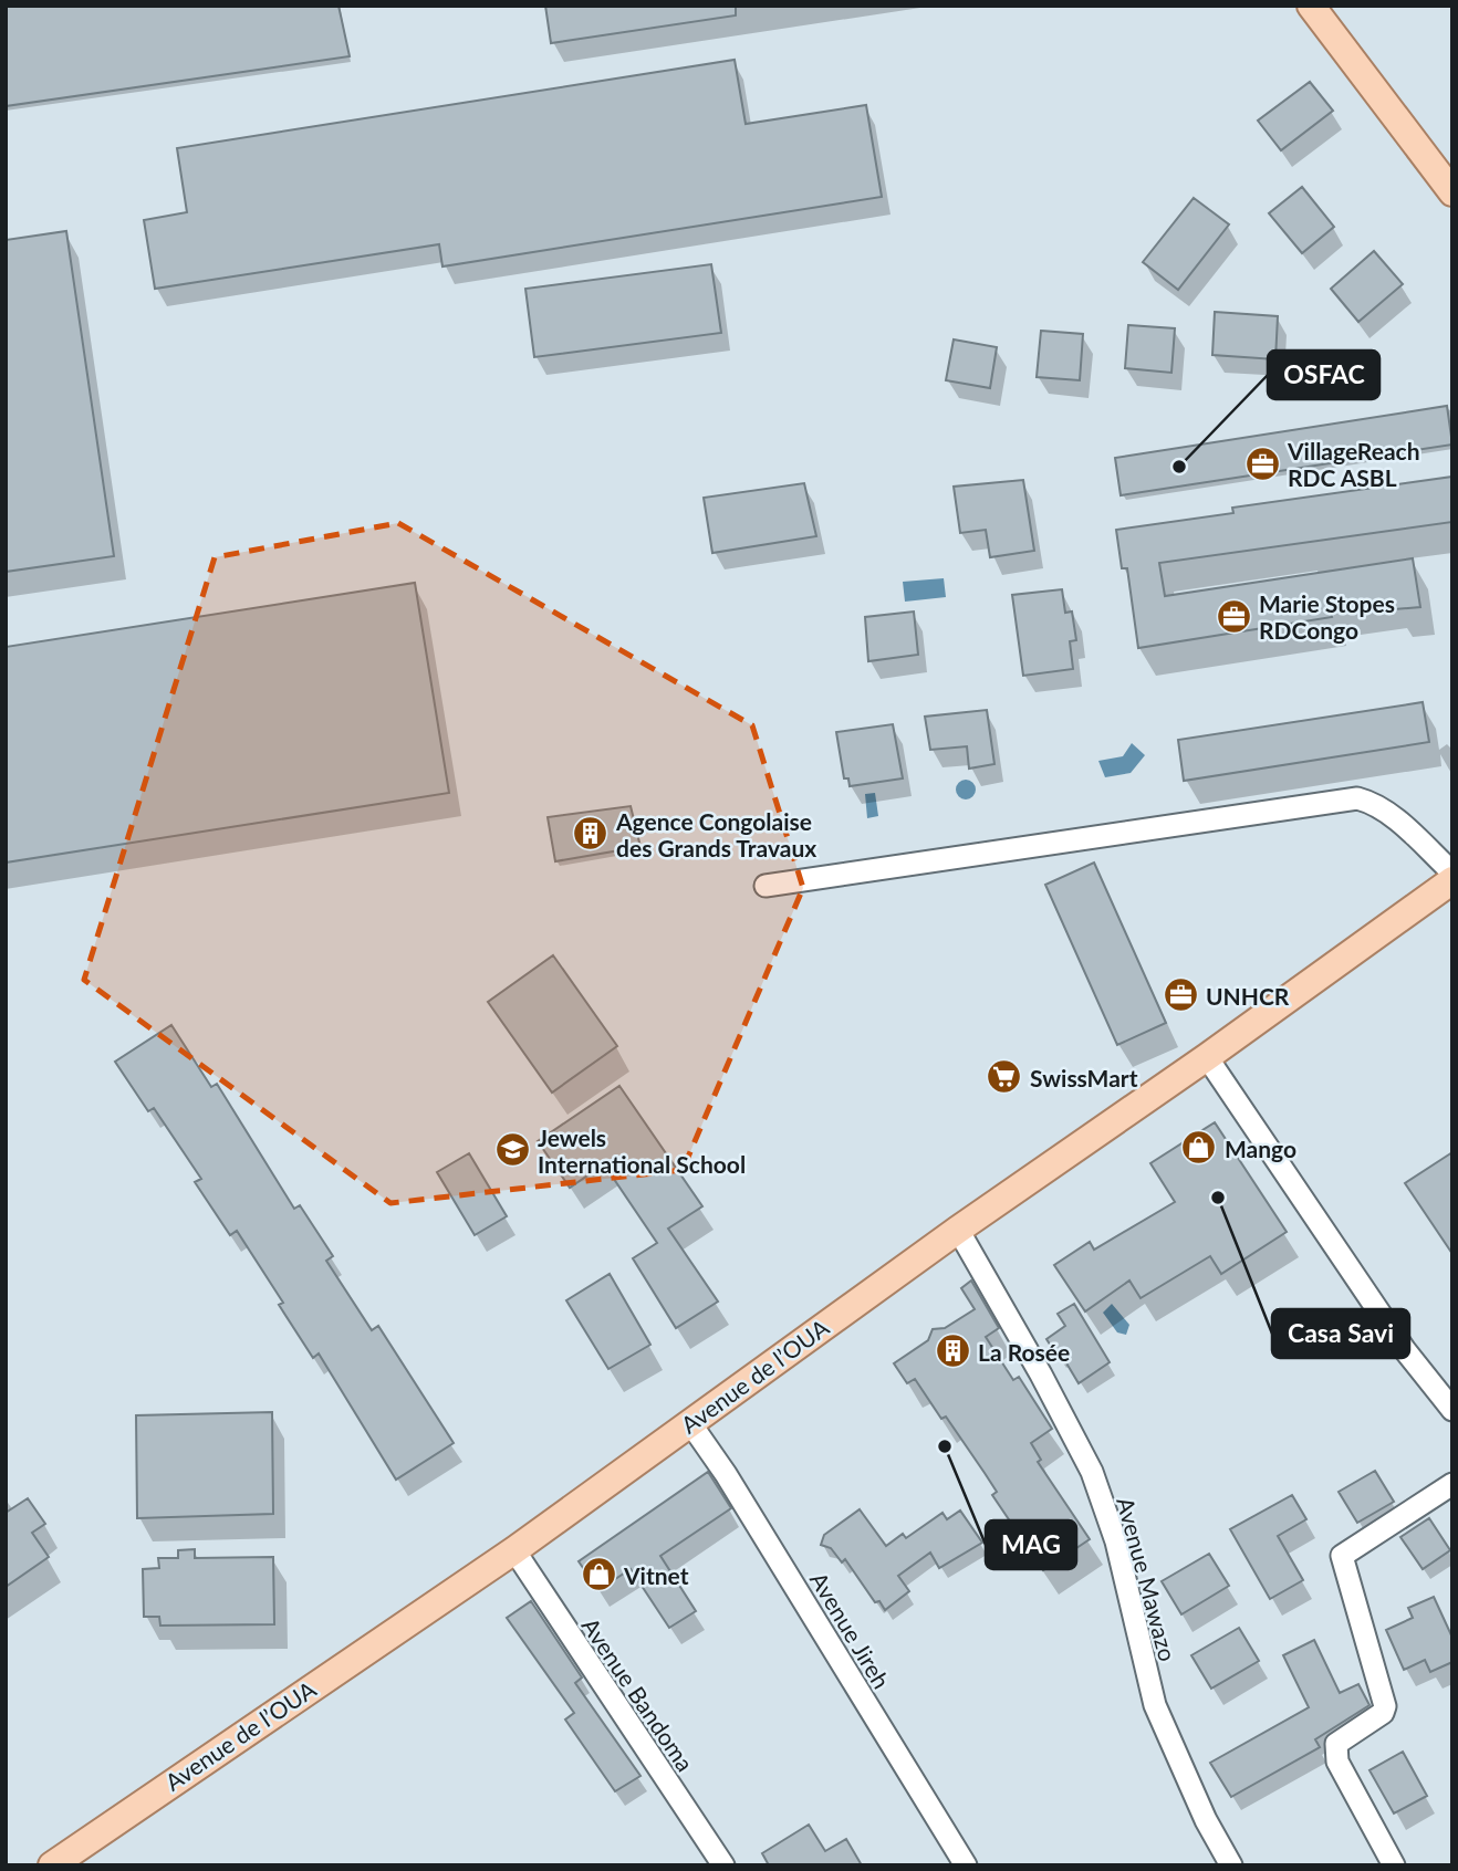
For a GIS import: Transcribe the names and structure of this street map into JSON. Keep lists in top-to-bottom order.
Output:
{
  "streets": {
    "main road": ["Avenue de l’OUA"],
    "street": ["Avenue Mawazo", "Avenue Jireh", "Avenue Bandoma"]
  },
  "crossings": [
    ["Avenue de l’OUA", "Avenue Mawazo"],
    ["Avenue de l’OUA", "Avenue Jireh"],
    ["Avenue de l’OUA", "Avenue Bandoma"]
  ],
  "places": {
    "office": ["VillageReach RDC ASBL", "Marie Stopes RDCongo", "UNHCR"],
    "other": ["OSFAC", "Casa Savi", "MAG"],
    "building": ["Agence Congolaise des Grands Travaux", "La Rosée"],
    "supermarket": ["SwissMart"],
    "shop": ["Mango", "Vitnet"],
    "school or university": ["Jewels International School"]
  }
}
